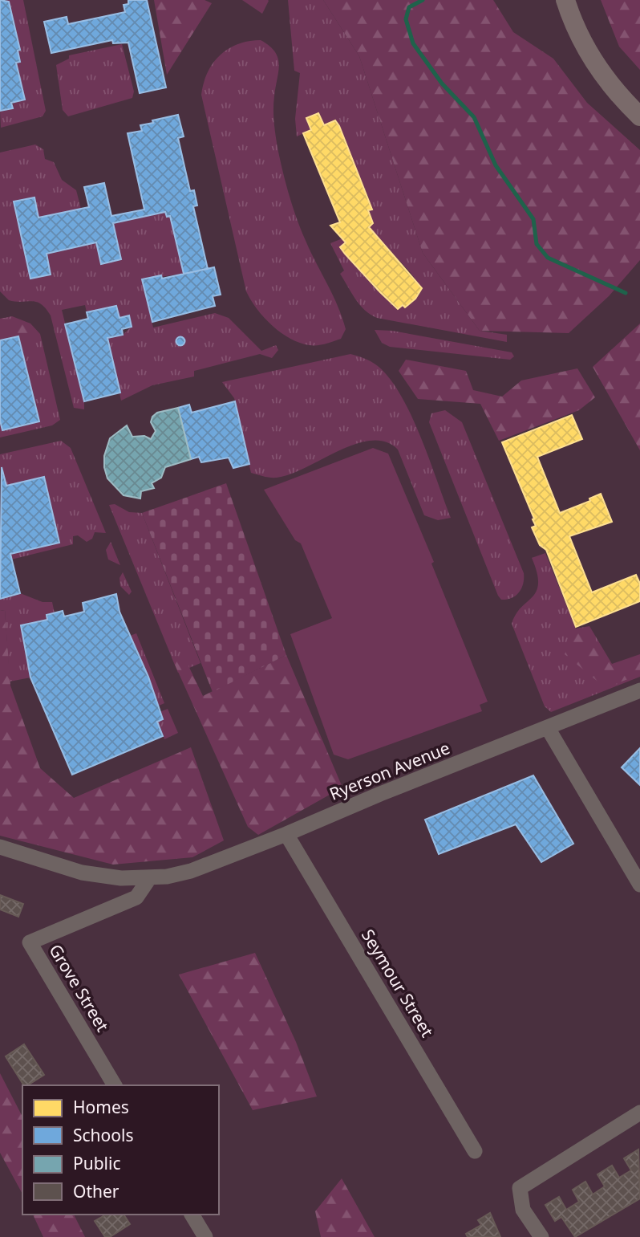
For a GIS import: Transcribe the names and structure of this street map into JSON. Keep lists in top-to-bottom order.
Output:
{
  "streets": {
    "street": ["Ryerson Avenue", "Seymour Street", "Grove Street"]
  },
  "crossings": [
    ["Ryerson Avenue", "Seymour Street"],
    ["Ryerson Avenue", "Grove Street"]
  ],
  "legend": [
    "Homes",
    "Schools",
    "Public",
    "Other"
  ]
}
